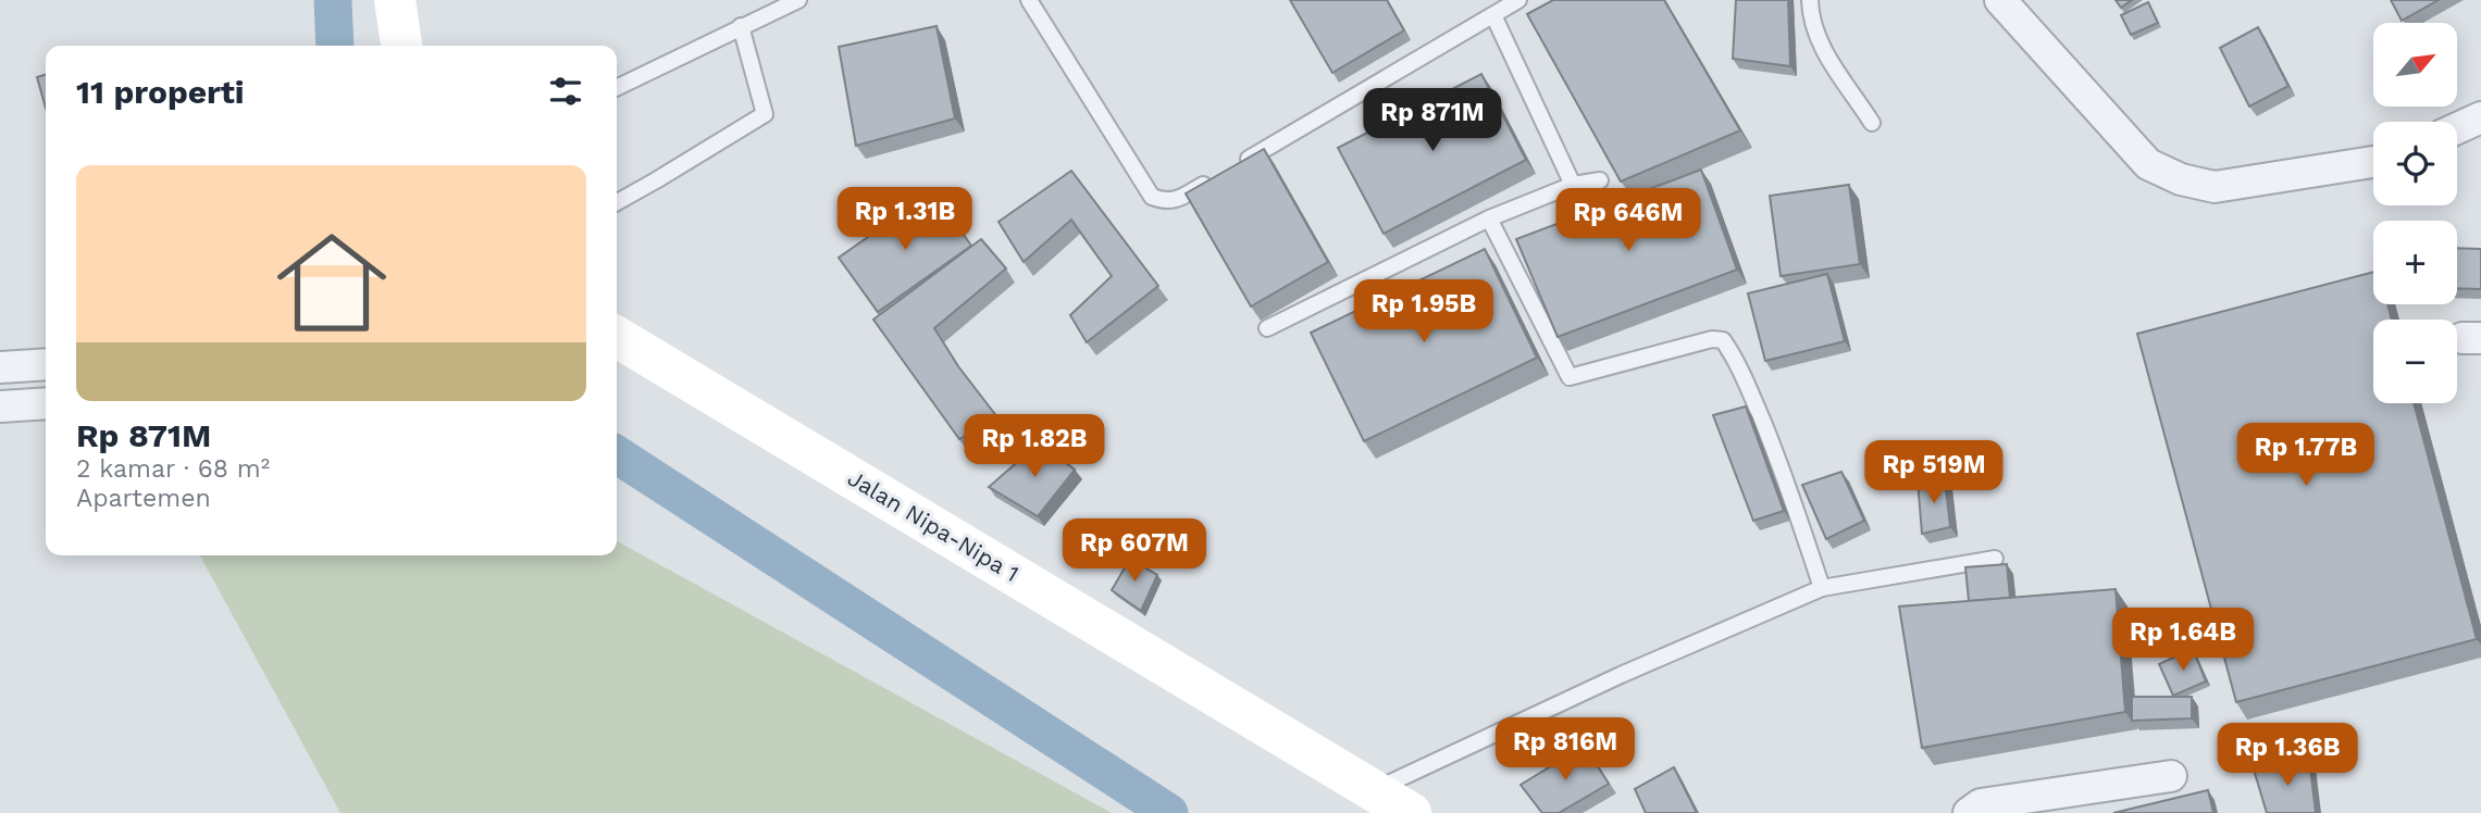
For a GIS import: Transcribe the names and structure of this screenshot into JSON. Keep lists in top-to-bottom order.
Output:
{
  "streets": {
    "street": ["Jalan Nipa-Nipa 1"]
  },
  "north": "top right",
  "page": {
    "map_buttons": ["+", "−"],
    "heading": "11 properti",
    "price": [
      "Rp 871M",
      "Rp 1.31B",
      "Rp 646M",
      "Rp 1.95B",
      "Rp 1.82B",
      "Rp 1.77B",
      "Rp 519M",
      "Rp 607M",
      "Rp 1.64B",
      "Rp 816M",
      "Rp 1.36B"
    ],
    "list": [
      {
        "name": "Rp 871M",
        "note": "2 kamar · 68 m² · Apartemen"
      }
    ]
  }
}
